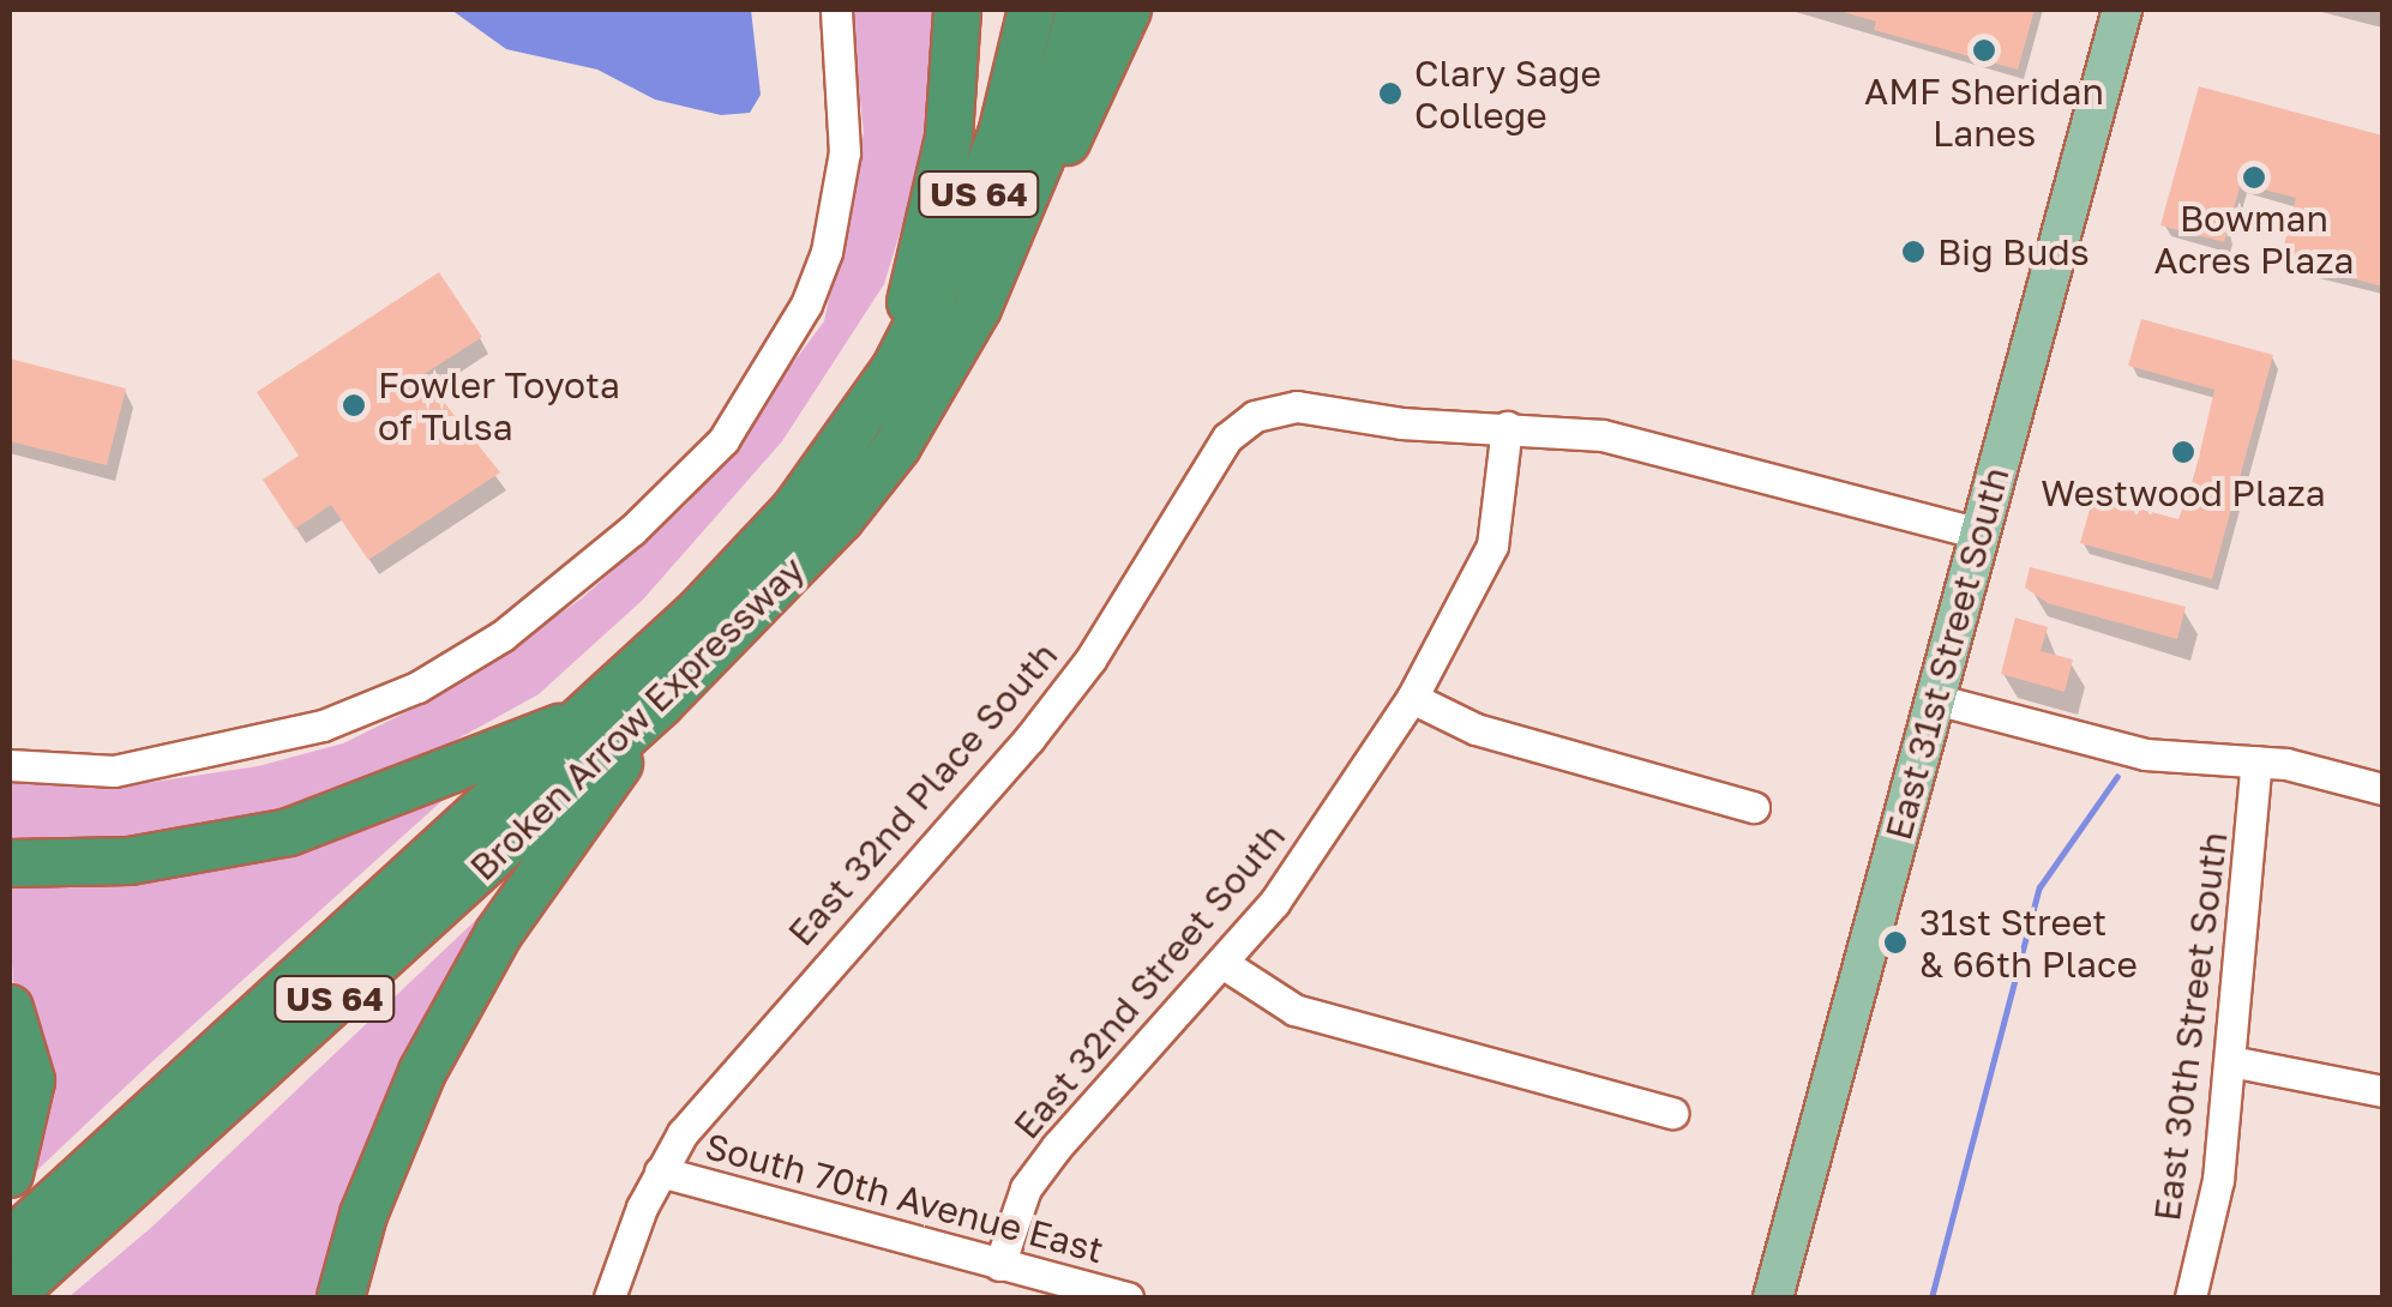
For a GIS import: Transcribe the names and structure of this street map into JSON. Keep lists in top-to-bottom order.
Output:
{
  "streets": {
    "highway": ["US 64", "Broken Arrow Expressway"],
    "main road": ["East 31st Street South"],
    "street": [
      "East 32nd Place South",
      "East 32nd Street South",
      "East 30th Street South",
      "South 70th Avenue East"
    ]
  },
  "crossings": [
    ["East 32nd Place South", "East 32nd Street South"],
    ["East 32nd Place South", "South 70th Avenue East"],
    ["East 32nd Street South", "South 70th Avenue East"]
  ],
  "places": [
    "AMF Sheridan Lanes",
    "Clary Sage College",
    "Bowman Acres Plaza",
    "Big Buds",
    "Fowler Toyota of Tulsa",
    "Westwood Plaza",
    "31st Street & 66th Place"
  ]
}
